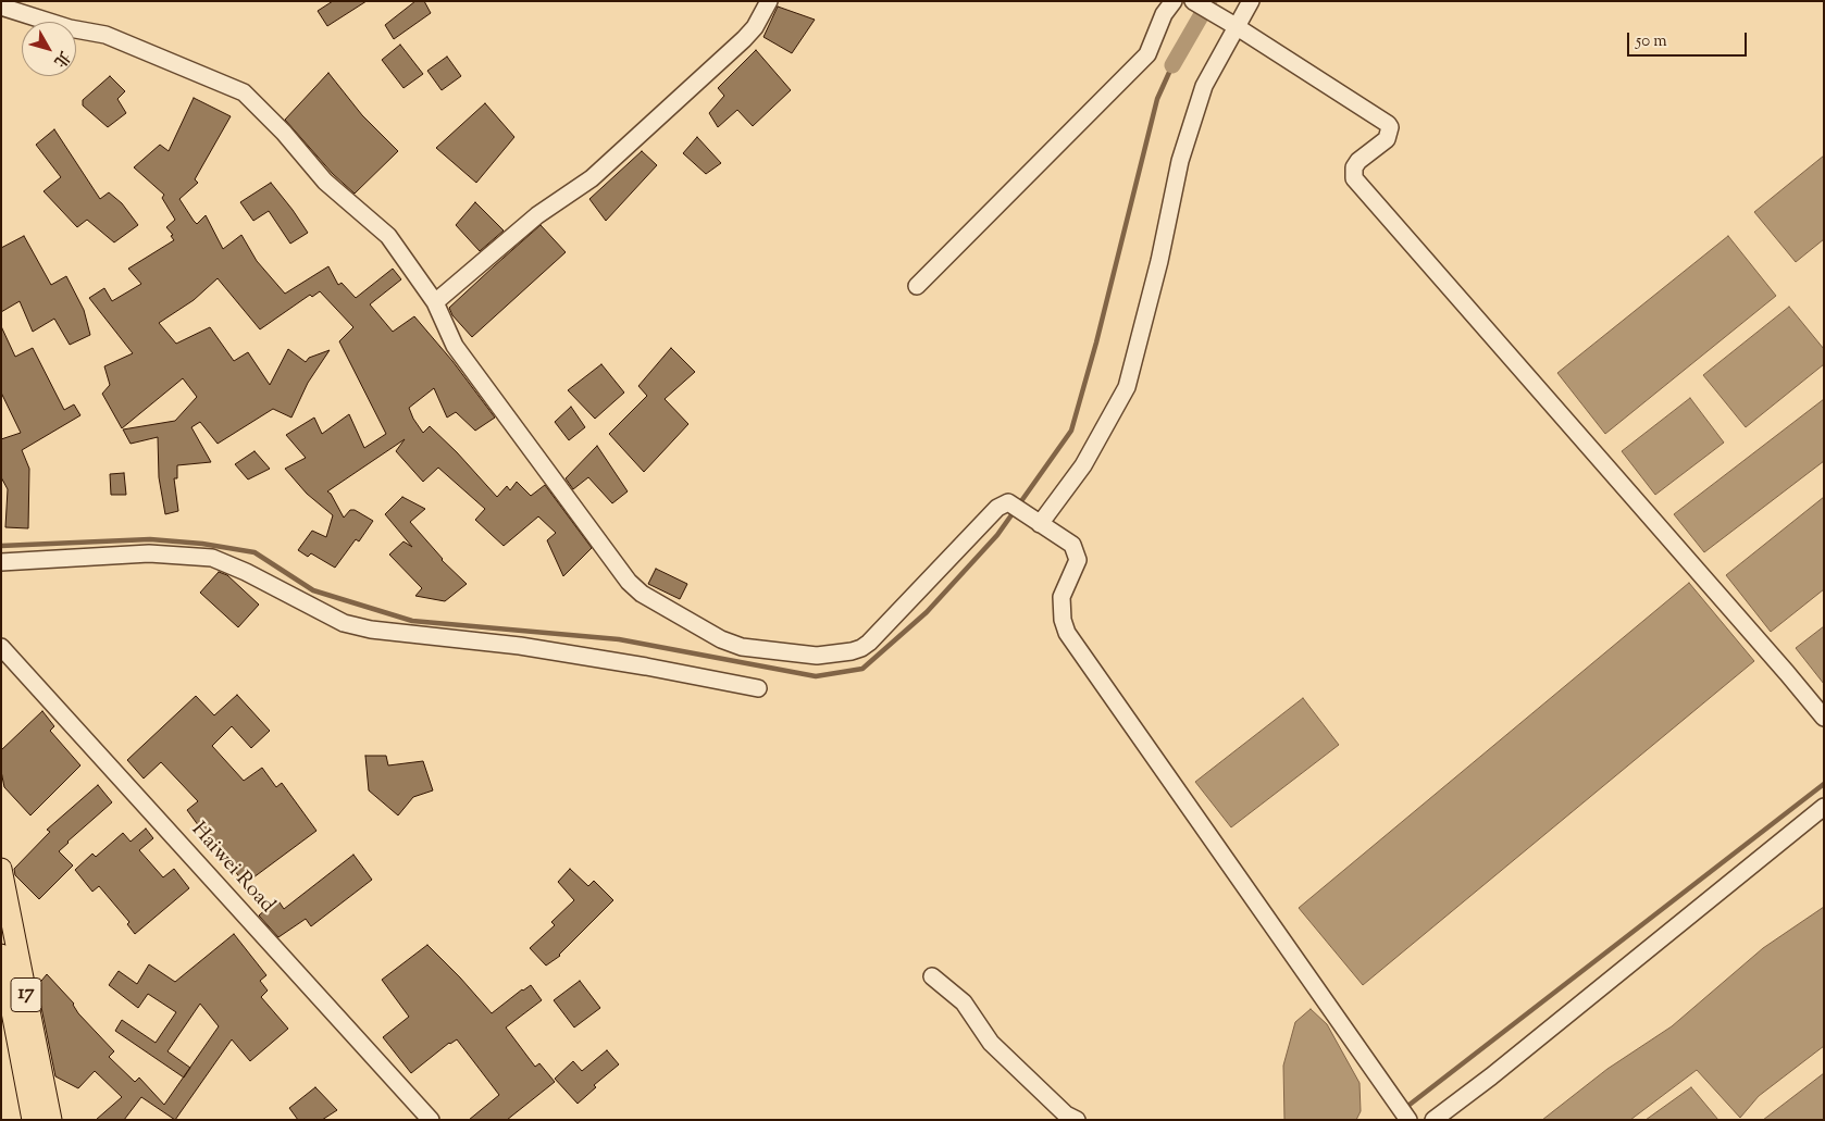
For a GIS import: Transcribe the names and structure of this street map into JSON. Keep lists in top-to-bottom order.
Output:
{
  "streets": {
    "main road": ["17"],
    "street": ["Haiwei Road"]
  },
  "scale_bar": "50 m",
  "north": "bottom right"
}
